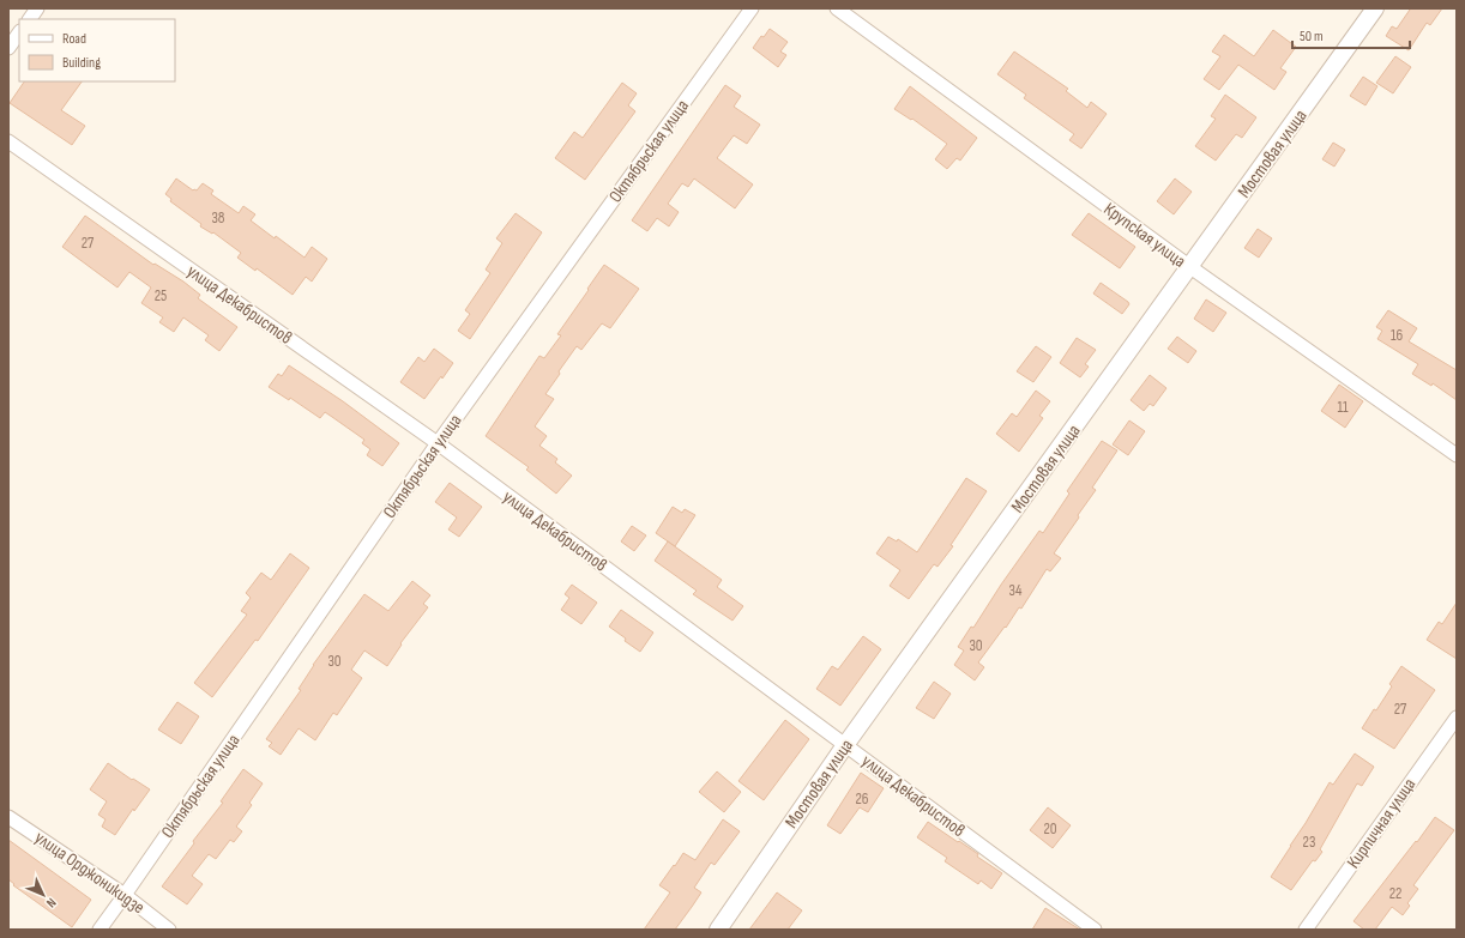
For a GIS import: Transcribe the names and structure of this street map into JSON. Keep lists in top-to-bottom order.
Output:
{
  "streets": {
    "street": [
      "Октябрьская улица",
      "Мостовая улица",
      "Крупская улица",
      "улица Декабристов",
      "Кирпичная улица",
      "улица Орджоникидзе"
    ]
  },
  "crossings": [
    ["Октябрьская улица", "улица Декабристов"],
    ["Октябрьская улица", "улица Орджоникидзе"],
    ["Мостовая улица", "Крупская улица"],
    ["Мостовая улица", "улица Декабристов"]
  ],
  "house_numbers": [
    "38",
    "27",
    "25",
    "16",
    "11",
    "34",
    "30",
    "30",
    "27",
    "26",
    "20",
    "23",
    "22"
  ],
  "legend": ["Road", "Building"],
  "scale_bar": "50 m",
  "north": "bottom right"
}
